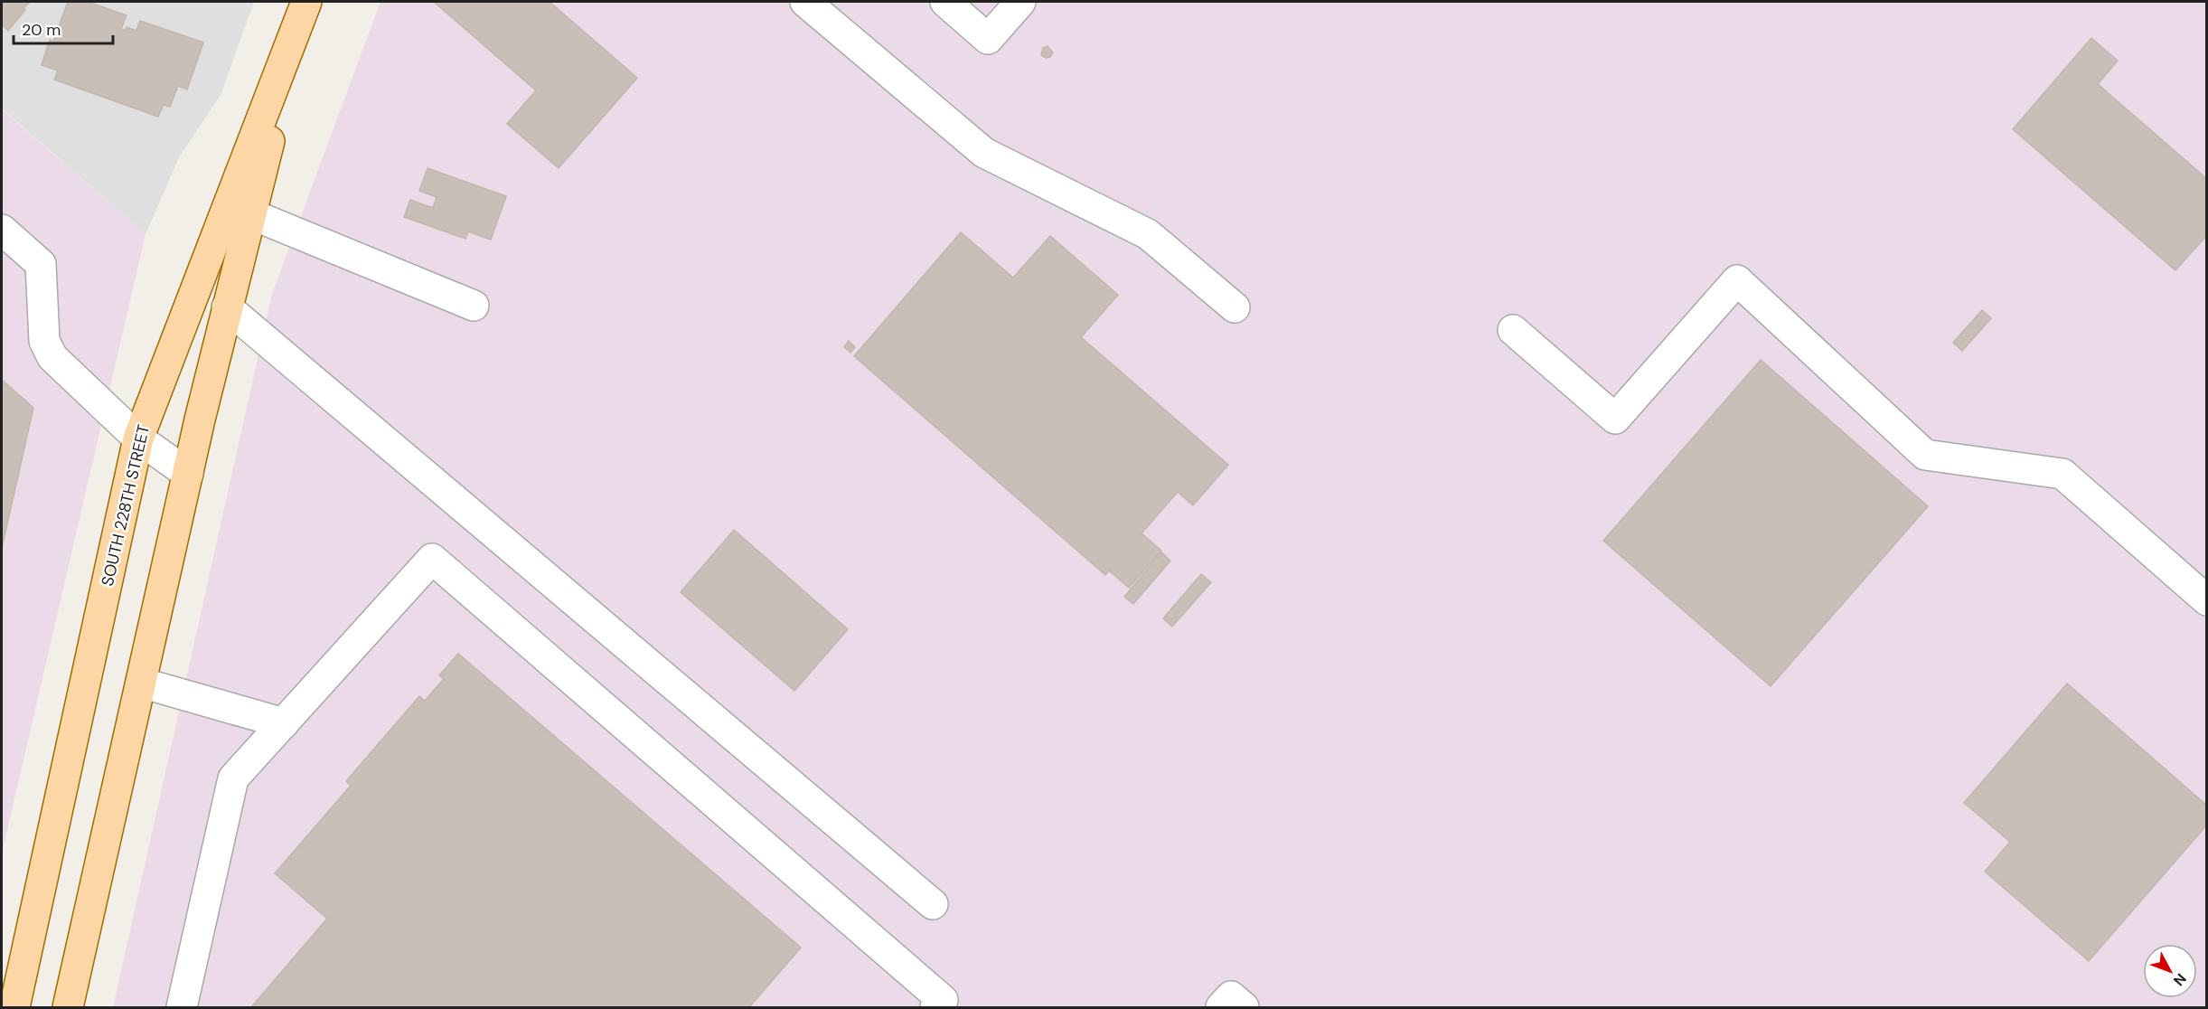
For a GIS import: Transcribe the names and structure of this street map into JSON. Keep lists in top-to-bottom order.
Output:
{
  "streets": {
    "main road": ["SOUTH 228TH STREET"]
  },
  "scale_bar": "20 m",
  "north": "bottom right"
}
